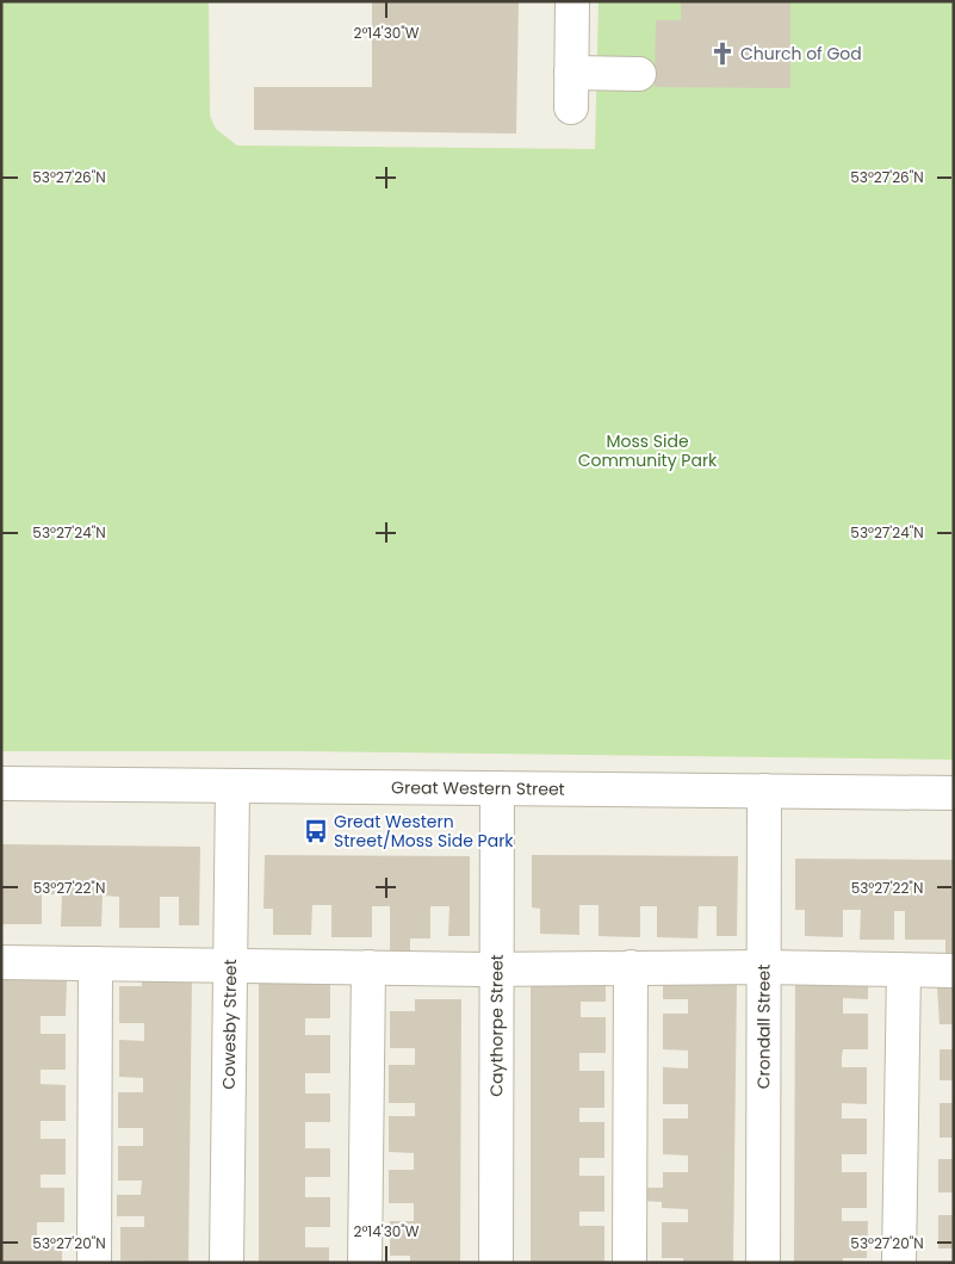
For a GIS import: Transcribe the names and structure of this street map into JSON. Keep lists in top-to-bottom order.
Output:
{
  "streets": {
    "street": [
      "Great Western Street",
      "Cowesby Street",
      "Caythorpe Street",
      "Crondall Street"
    ]
  },
  "crossings": [
    ["Great Western Street", "Cowesby Street"],
    ["Great Western Street", "Caythorpe Street"],
    ["Great Western Street", "Crondall Street"]
  ],
  "parks": ["Moss Side Community Park"],
  "places": {
    "church": ["Church of God"],
    "bus stop": ["Great Western Street/Moss Side Park"]
  },
  "coordinates": [
    "2°14'30\"W",
    "53°27'26\"N",
    "53°27'24\"N",
    "53°27'22\"N",
    "53°27'20\"N"
  ]
}
